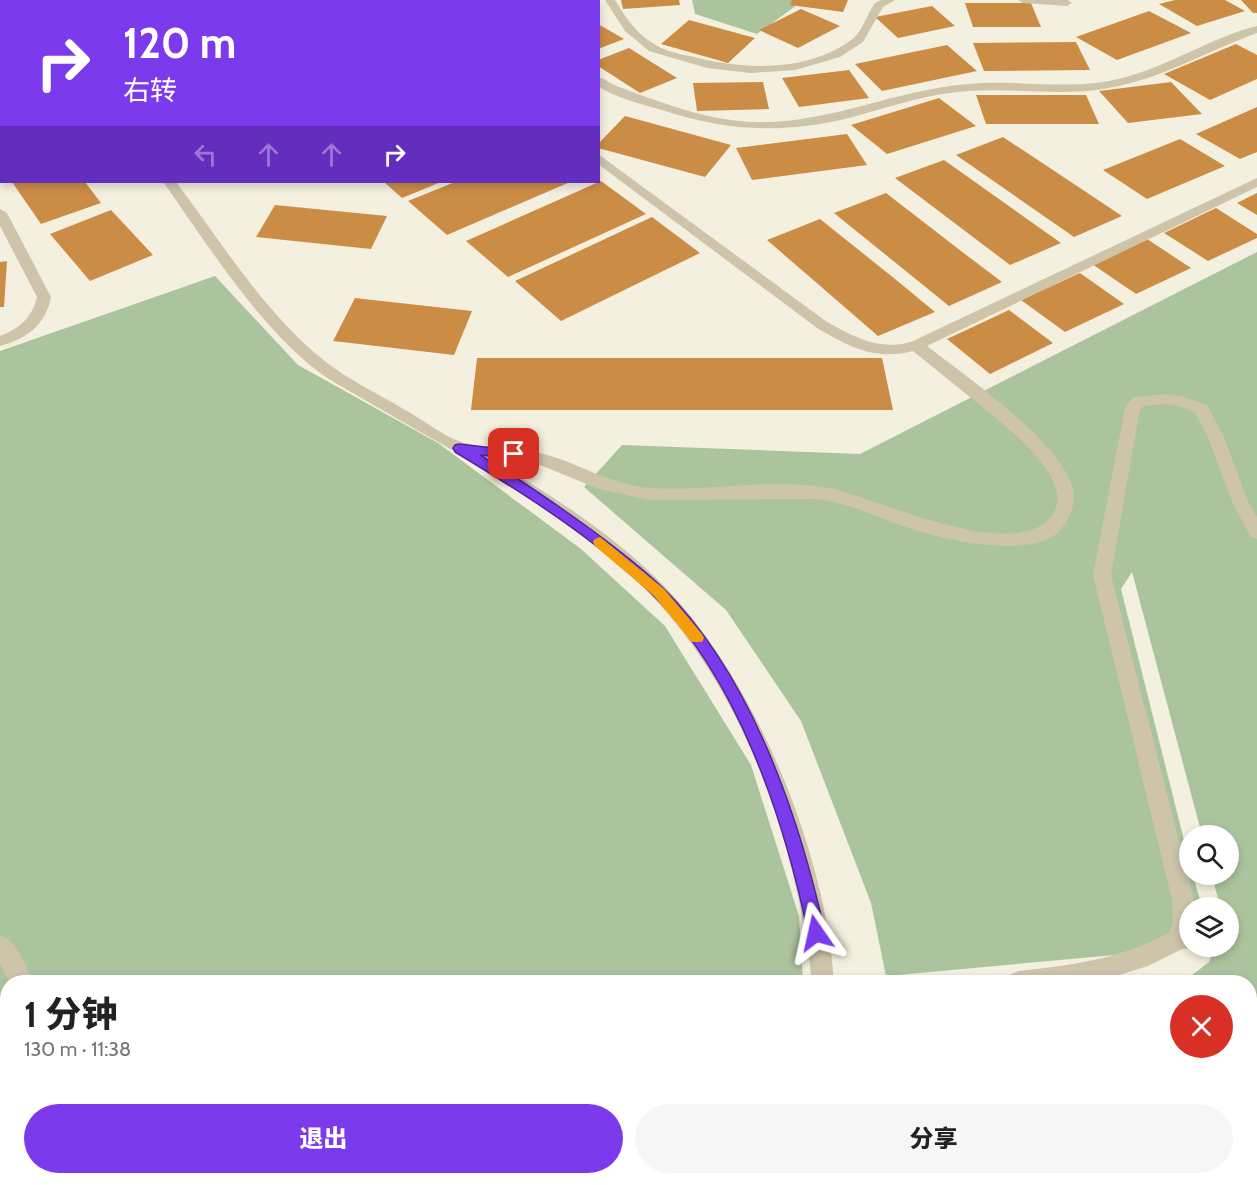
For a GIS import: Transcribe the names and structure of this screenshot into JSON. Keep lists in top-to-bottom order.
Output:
{
  "page": {
    "turn": ["120 m", "右转"],
    "heading": ["1 分钟", "130 m · 11:38"],
    "buttons": ["退出", "分享"]
  }
}
